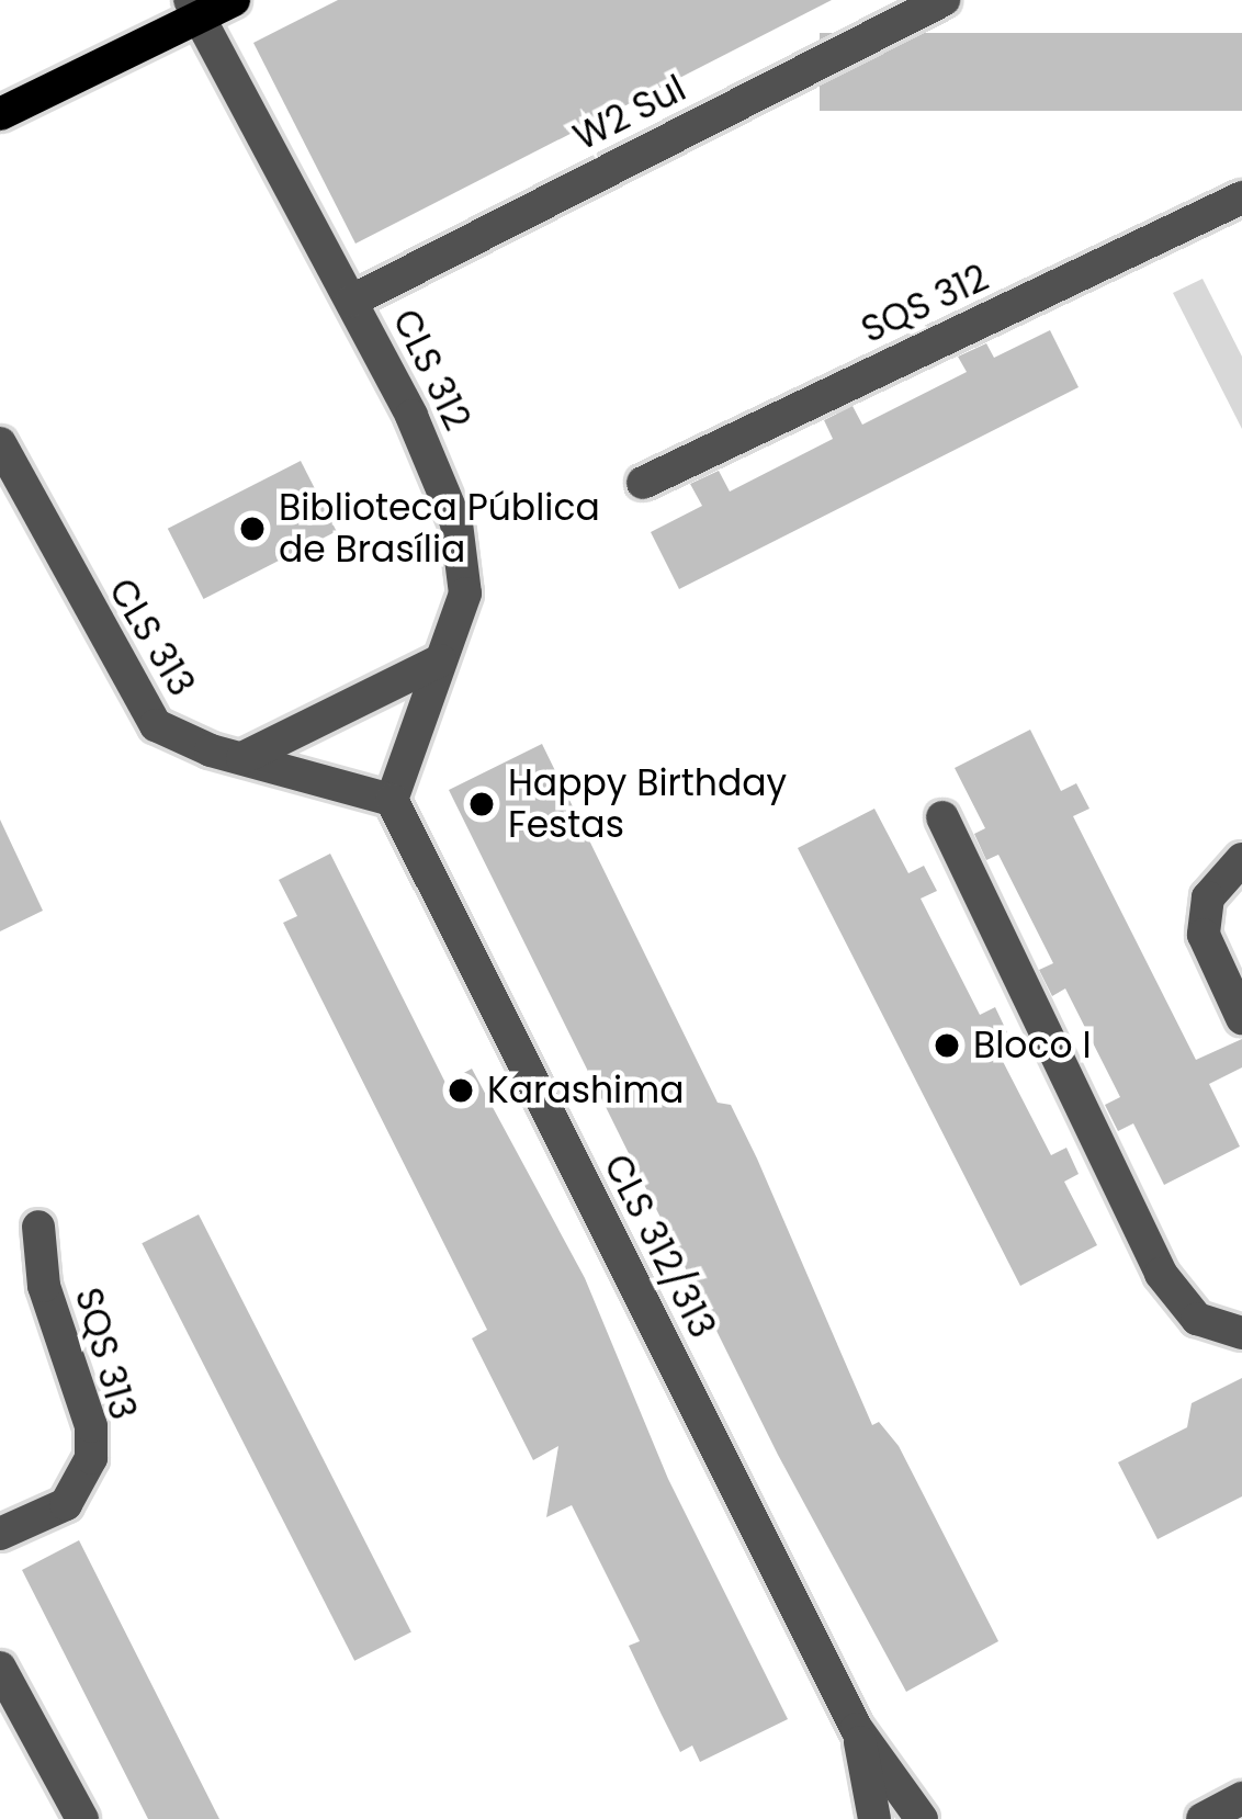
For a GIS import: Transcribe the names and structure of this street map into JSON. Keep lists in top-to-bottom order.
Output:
{
  "streets": {
    "street": [
      "W2 Sul",
      "SQS 312",
      "CLS 312",
      "CLS 313",
      "CLS 312/313",
      "SQS 313"
    ]
  },
  "crossings": [
    ["W2 Sul", "CLS 312"],
    ["CLS 312", "CLS 313"],
    ["CLS 312", "CLS 312/313"],
    ["CLS 313", "CLS 312/313"]
  ],
  "places": [
    "Biblioteca Pública de Brasília",
    "Happy Birthday Festas",
    "Bloco I",
    "Karashima"
  ]
}
